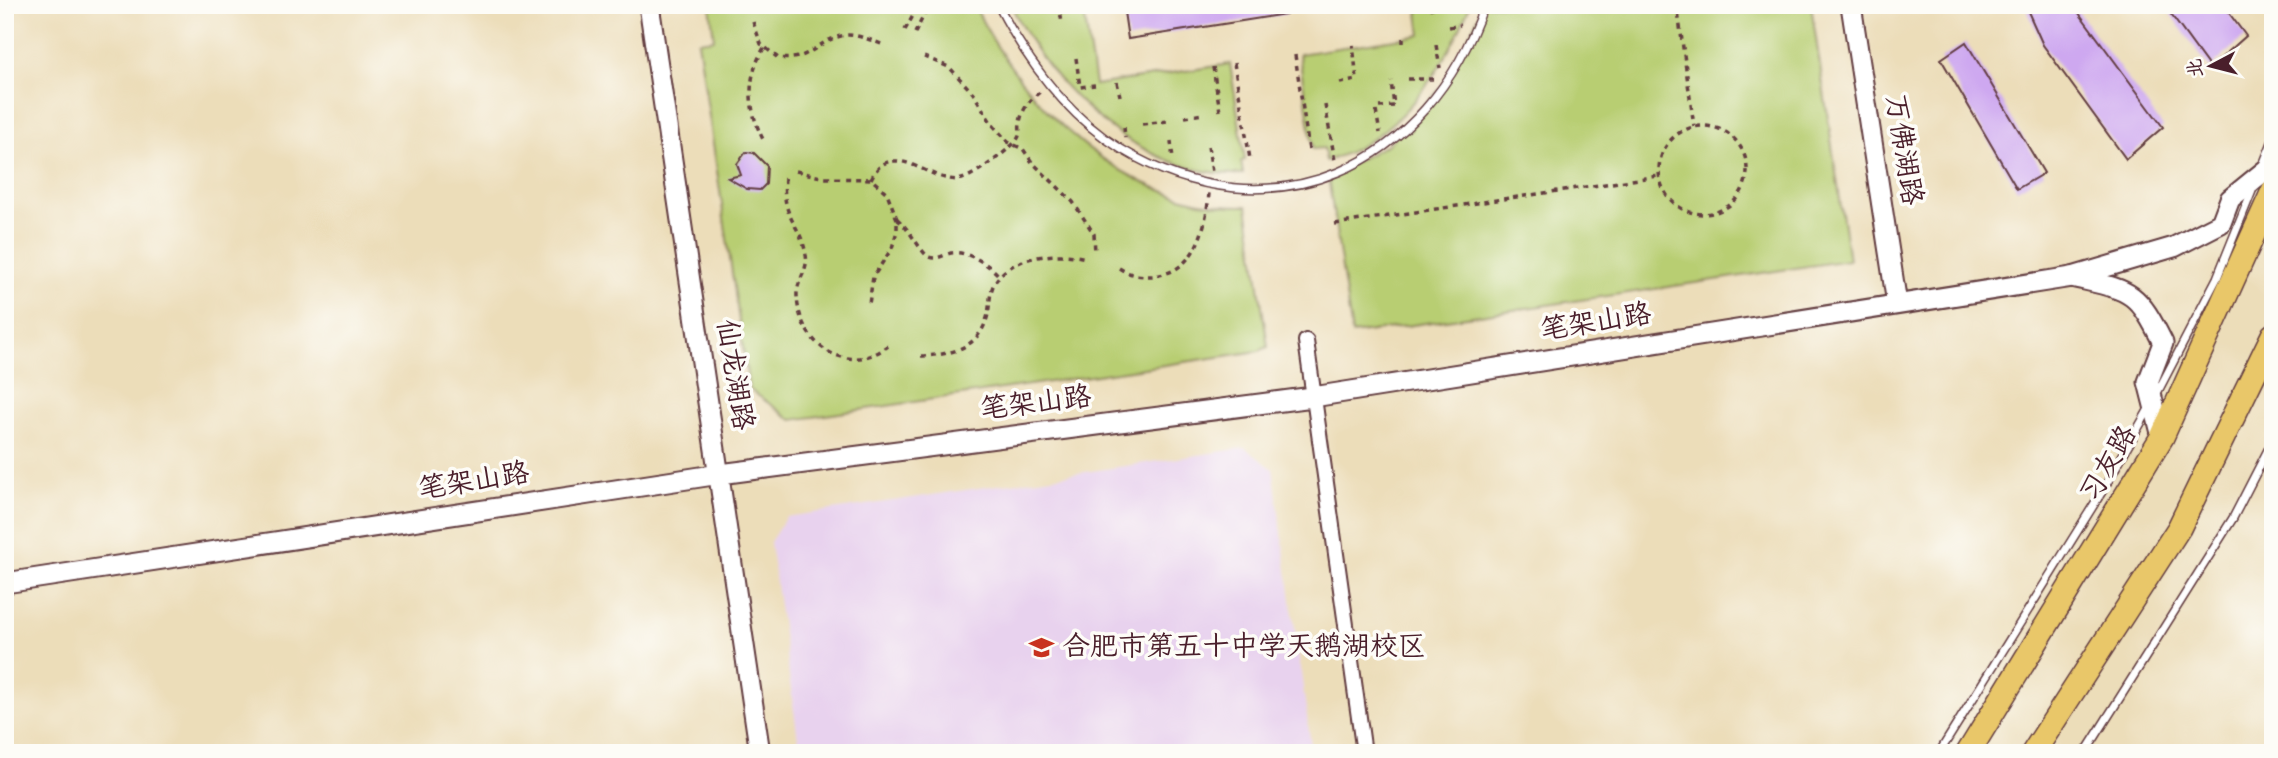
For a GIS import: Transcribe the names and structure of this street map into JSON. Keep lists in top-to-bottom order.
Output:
{
  "streets": {
    "main road": ["习友路"],
    "street": ["万佛湖路", "笔架山路", "仙龙湖路"]
  },
  "crossings": [
    ["万佛湖路", "笔架山路"],
    ["笔架山路", "仙龙湖路"],
    ["笔架山路", "习友路"]
  ],
  "places": {
    "school or university": ["合肥市第五十中学天鹅湖校区"]
  },
  "north": "left"
}
